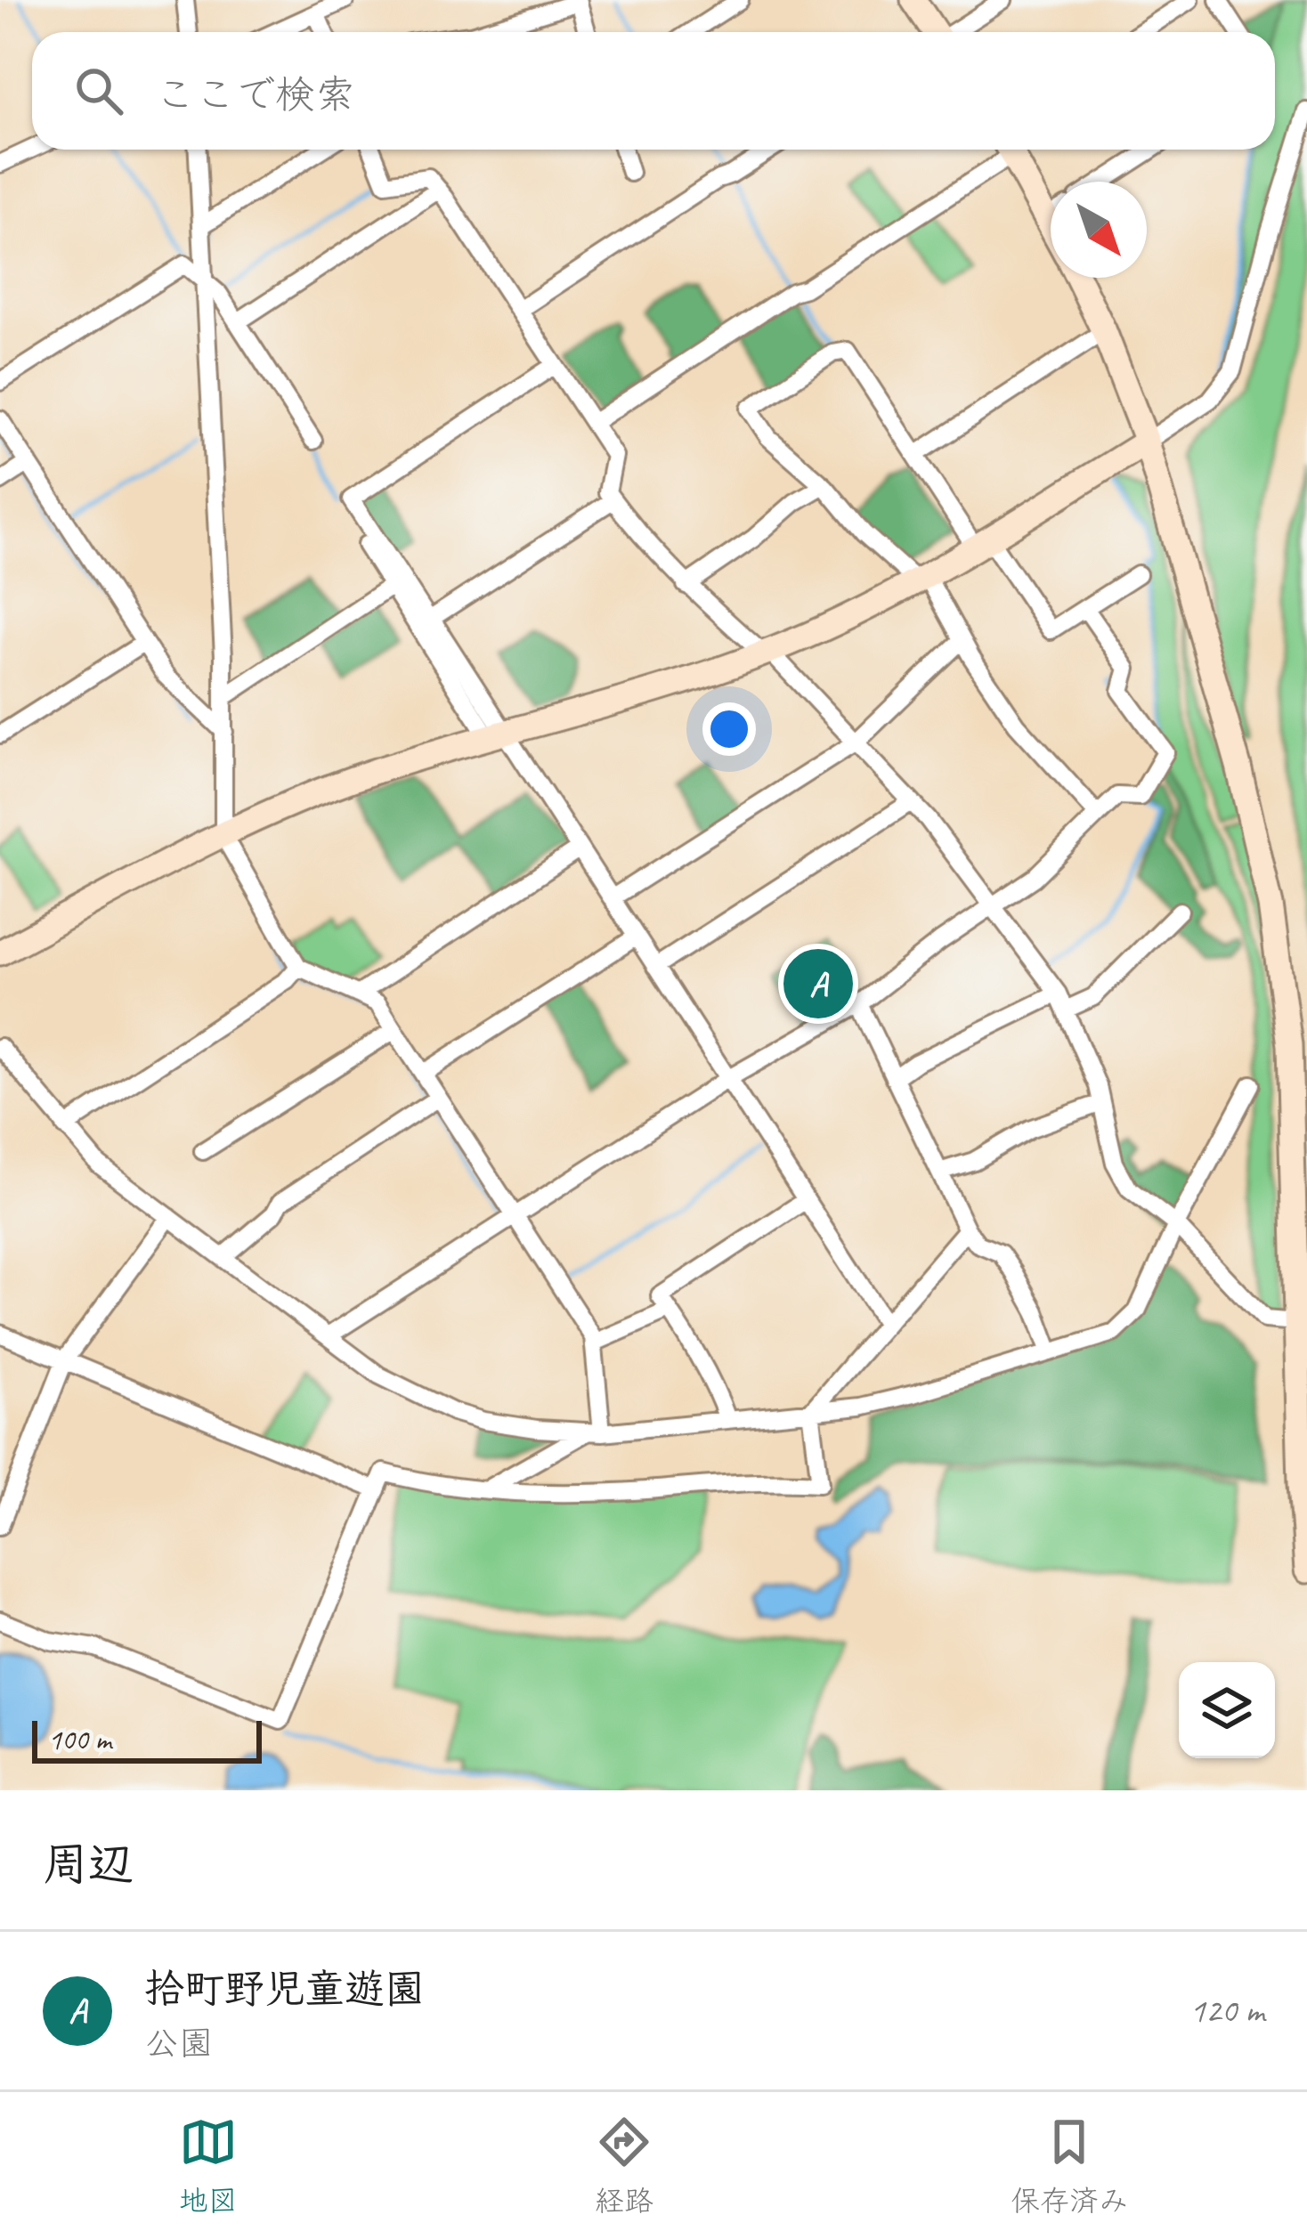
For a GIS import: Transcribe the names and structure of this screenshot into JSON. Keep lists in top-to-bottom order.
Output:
{
  "scale_bar": "100 m",
  "north": "bottom right",
  "page": {
    "search": "ここで検索",
    "pins": "A",
    "scale": "100 m",
    "heading": "周辺",
    "list": [
      {
        "mark": "A",
        "name": "拾町野児童遊園",
        "note": "公園",
        "value": "120 m"
      }
    ],
    "nav": ["地図", "経路", "保存済み"]
  }
}
